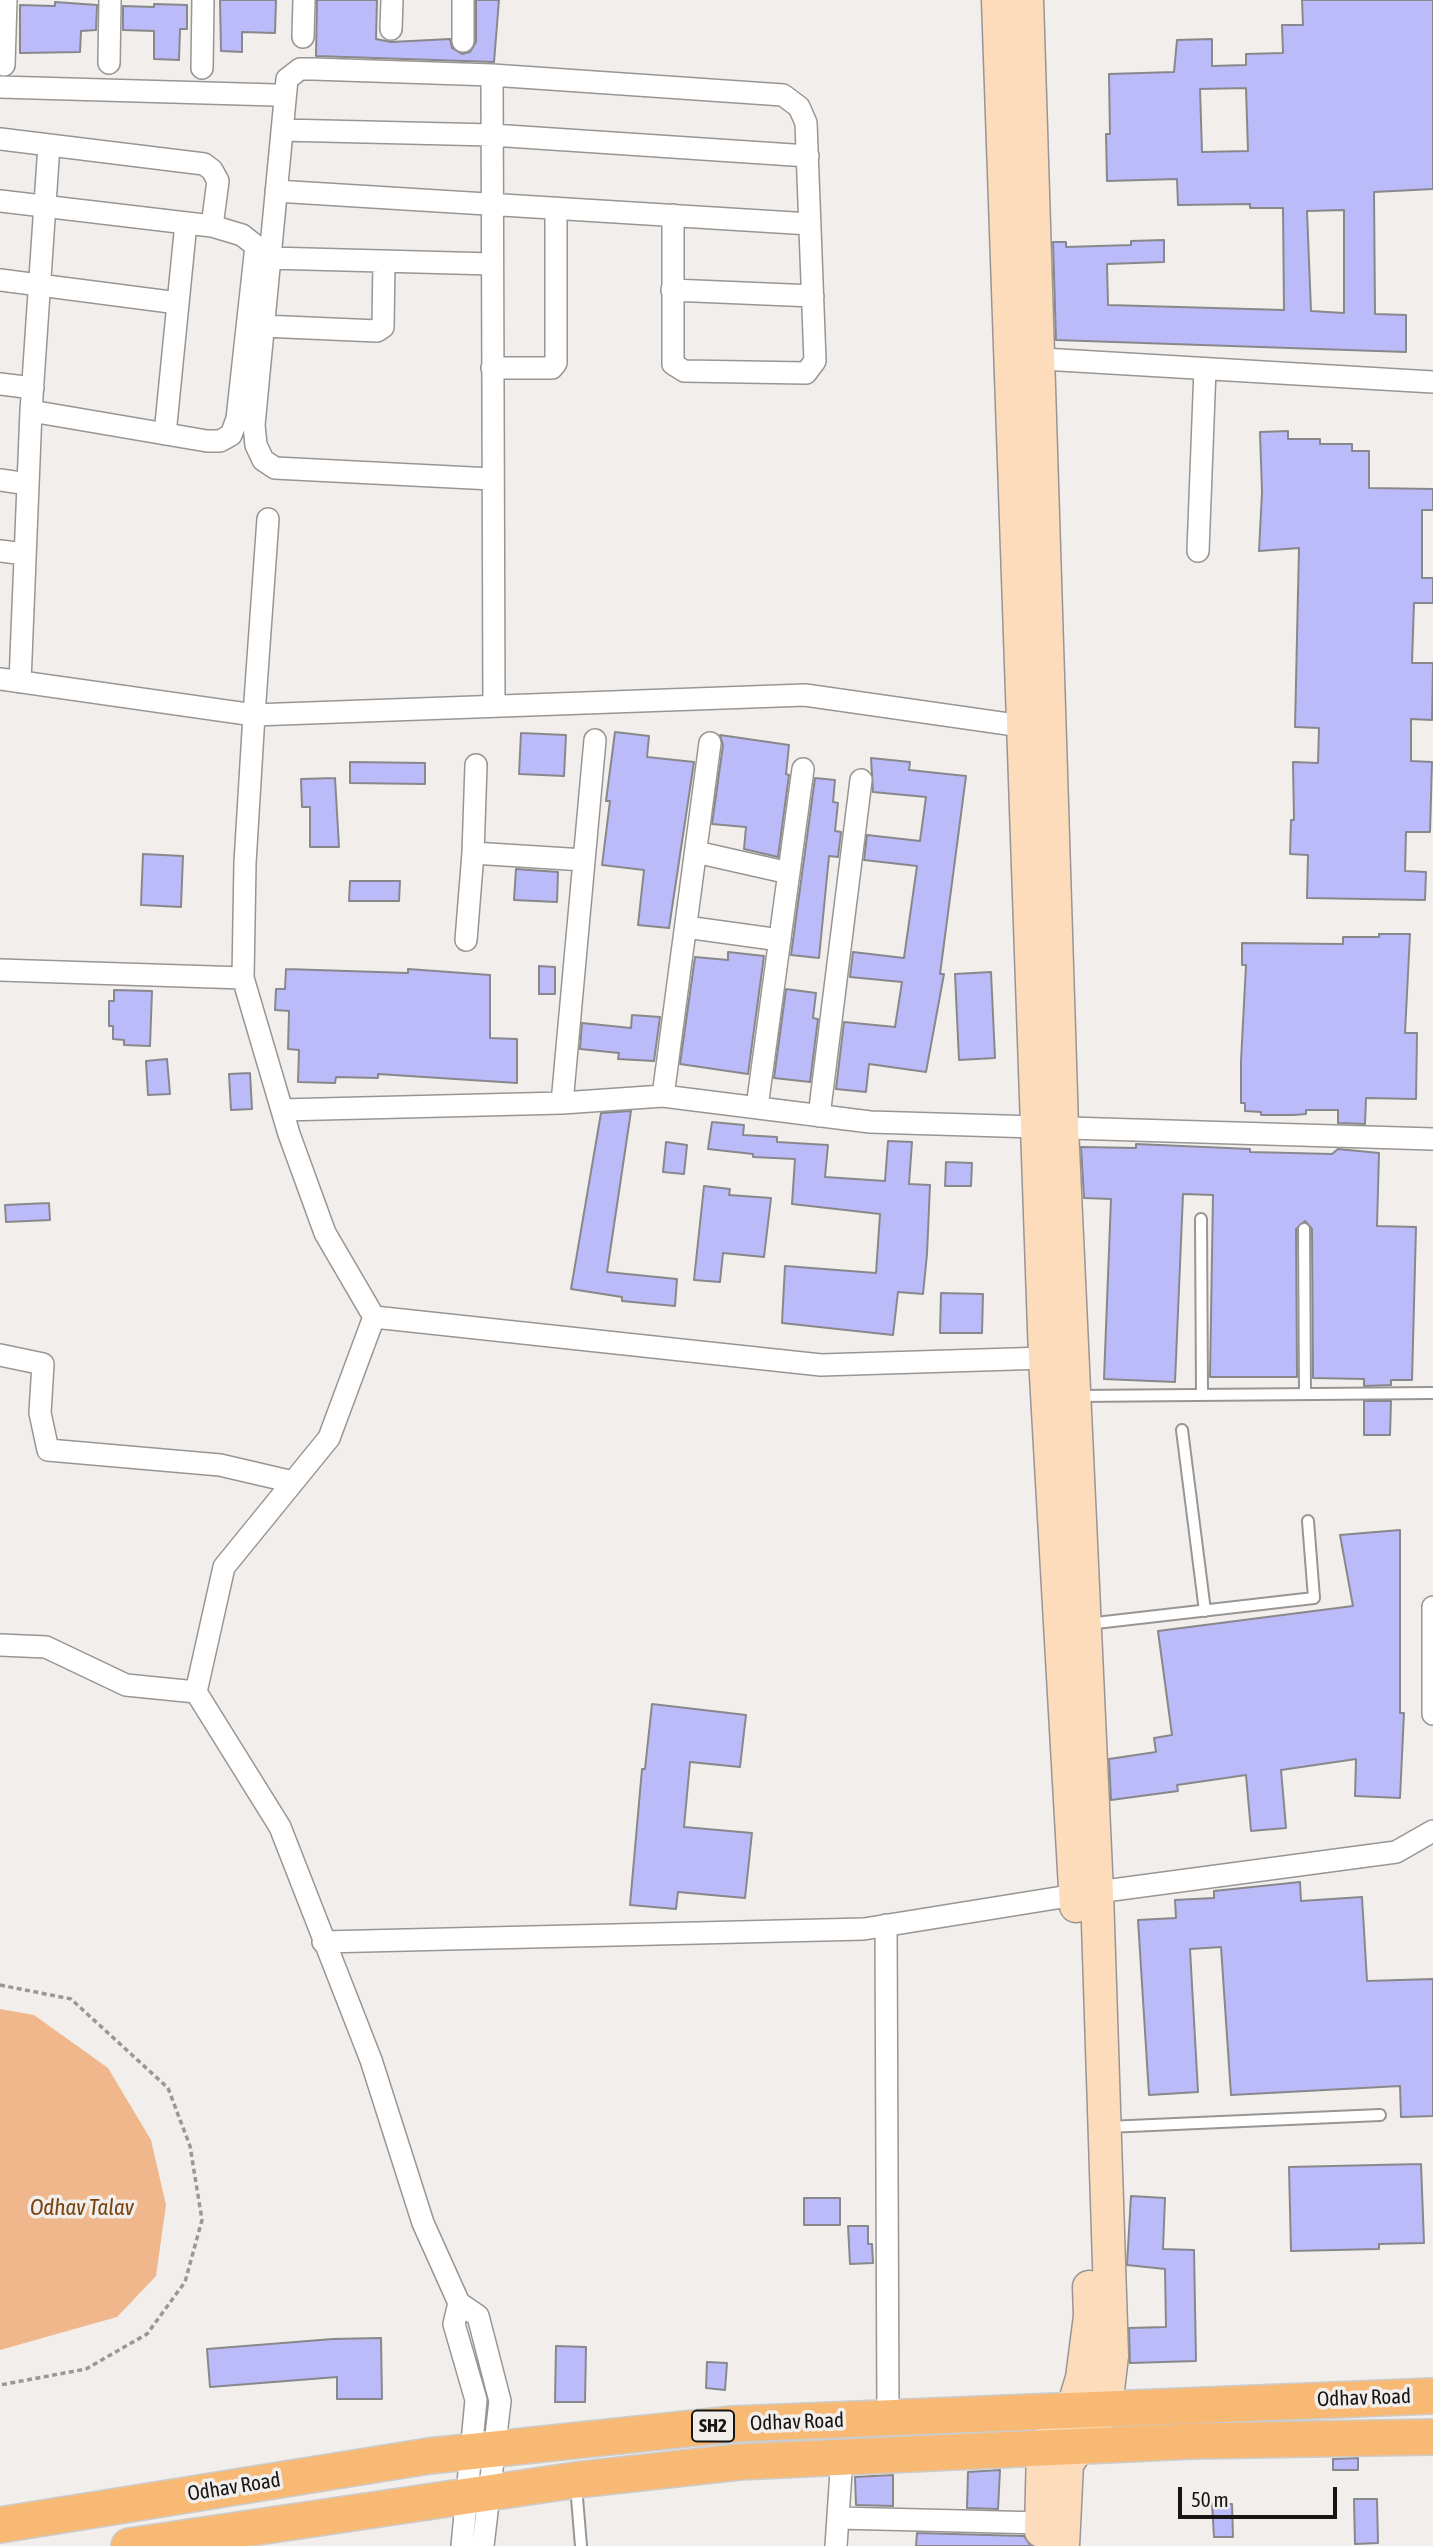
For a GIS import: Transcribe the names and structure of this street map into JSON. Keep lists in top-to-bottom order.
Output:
{
  "streets": {
    "main road": ["Odhav Road", "SH2"]
  },
  "water": ["Odhav Talav"],
  "scale_bar": "50 m"
}
